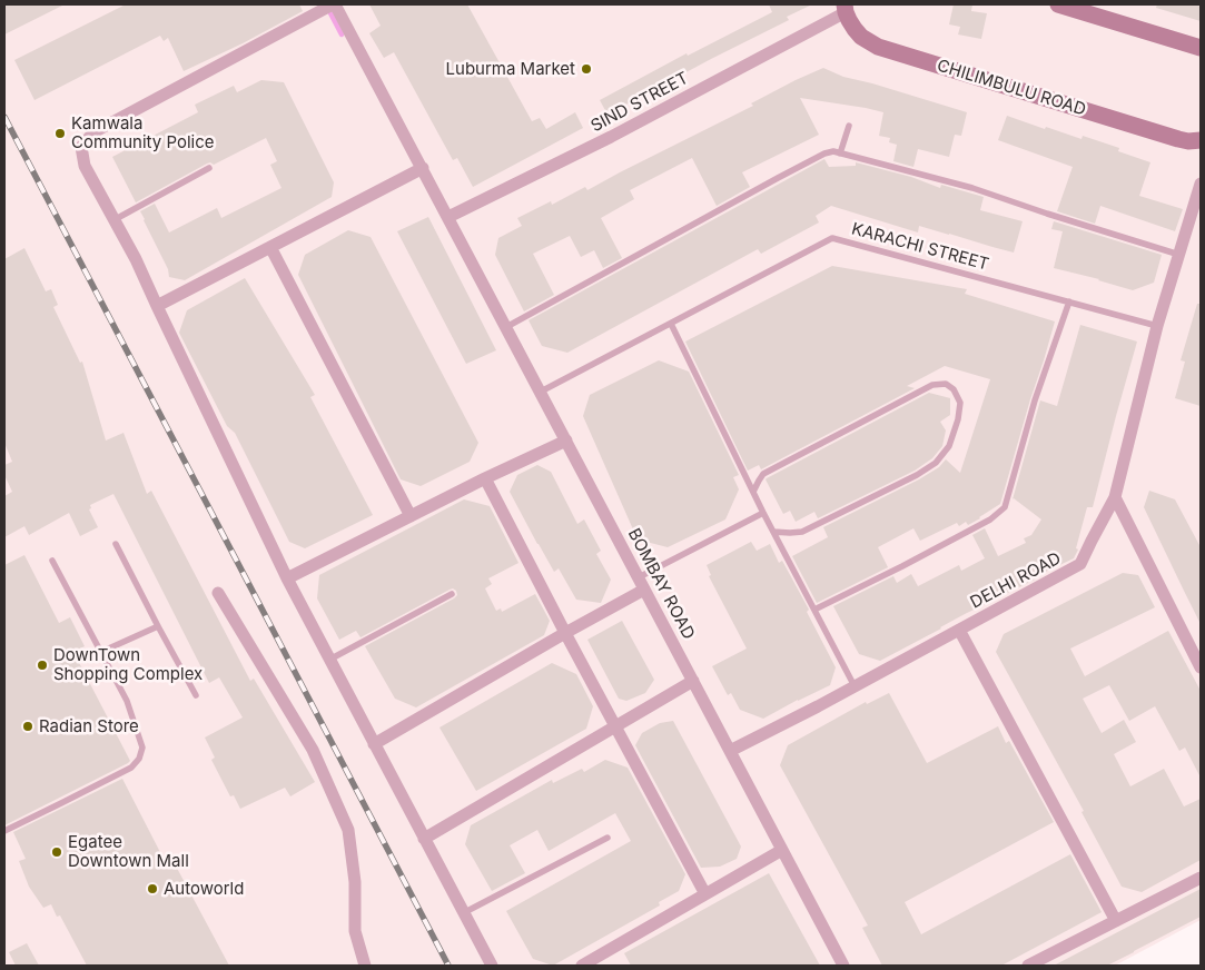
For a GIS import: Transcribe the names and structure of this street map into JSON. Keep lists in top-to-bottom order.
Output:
{
  "streets": {
    "main road": ["CHILIMBULU ROAD"],
    "street": ["SIND STREET", "DELHI ROAD", "BOMBAY ROAD"],
    "lane": ["KARACHI STREET"]
  },
  "crossings": [
    ["CHILIMBULU ROAD", "SIND STREET"],
    ["SIND STREET", "BOMBAY ROAD"],
    ["KARACHI STREET", "DELHI ROAD"],
    ["KARACHI STREET", "BOMBAY ROAD"],
    ["DELHI ROAD", "BOMBAY ROAD"]
  ],
  "places": [
    "Luburma Market",
    "Kamwala Community Police",
    "DownTown Shopping Complex",
    "Radian Store",
    "Egatee Downtown Mall",
    "Autoworld"
  ]
}
